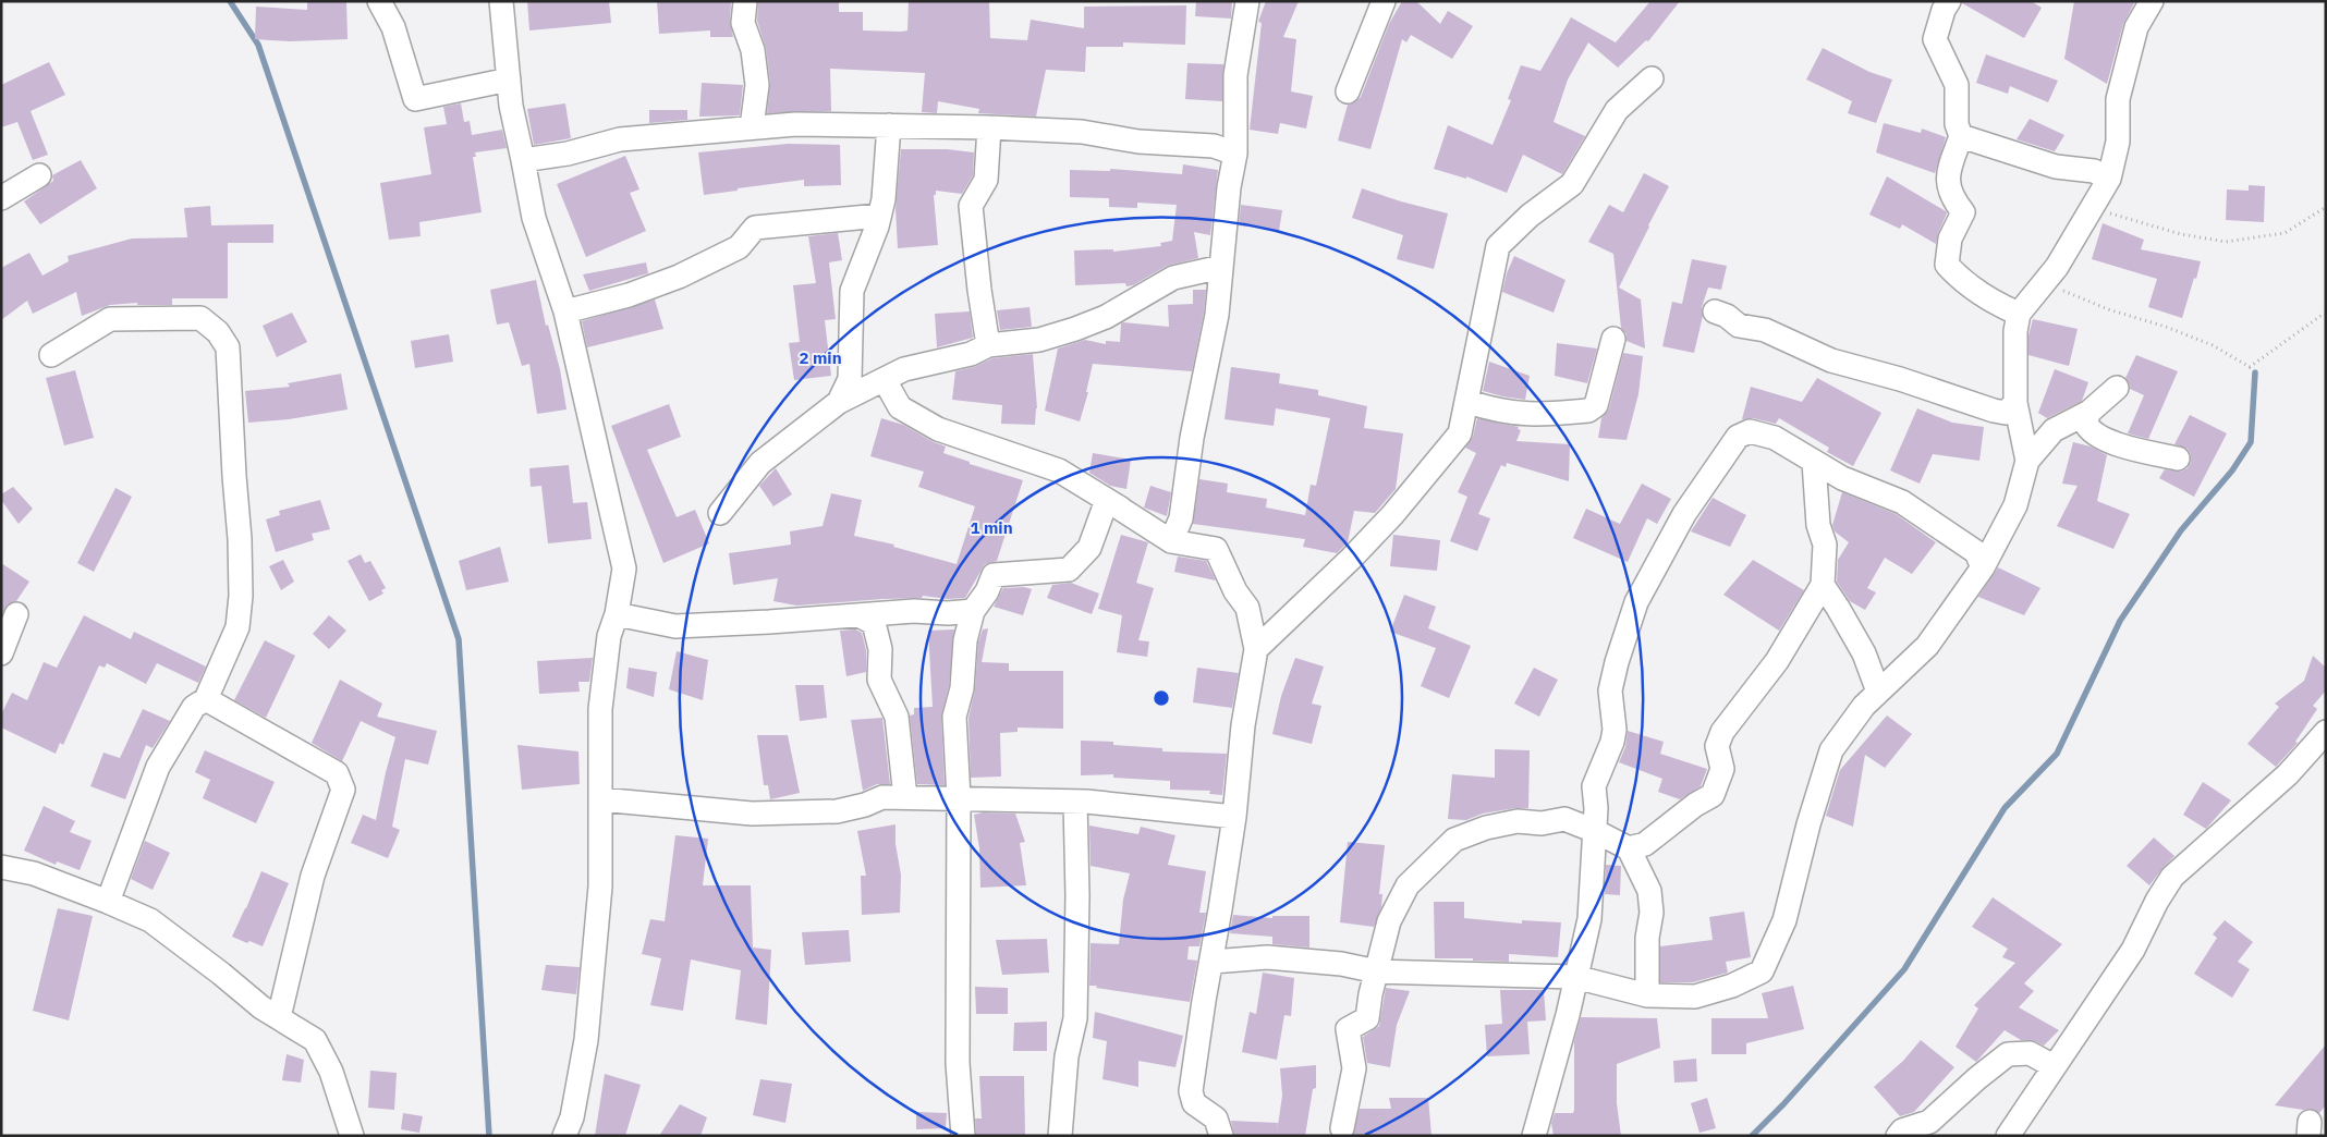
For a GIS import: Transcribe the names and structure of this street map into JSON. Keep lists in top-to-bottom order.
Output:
{
  "rings": ["2 min", "1 min"]
}
